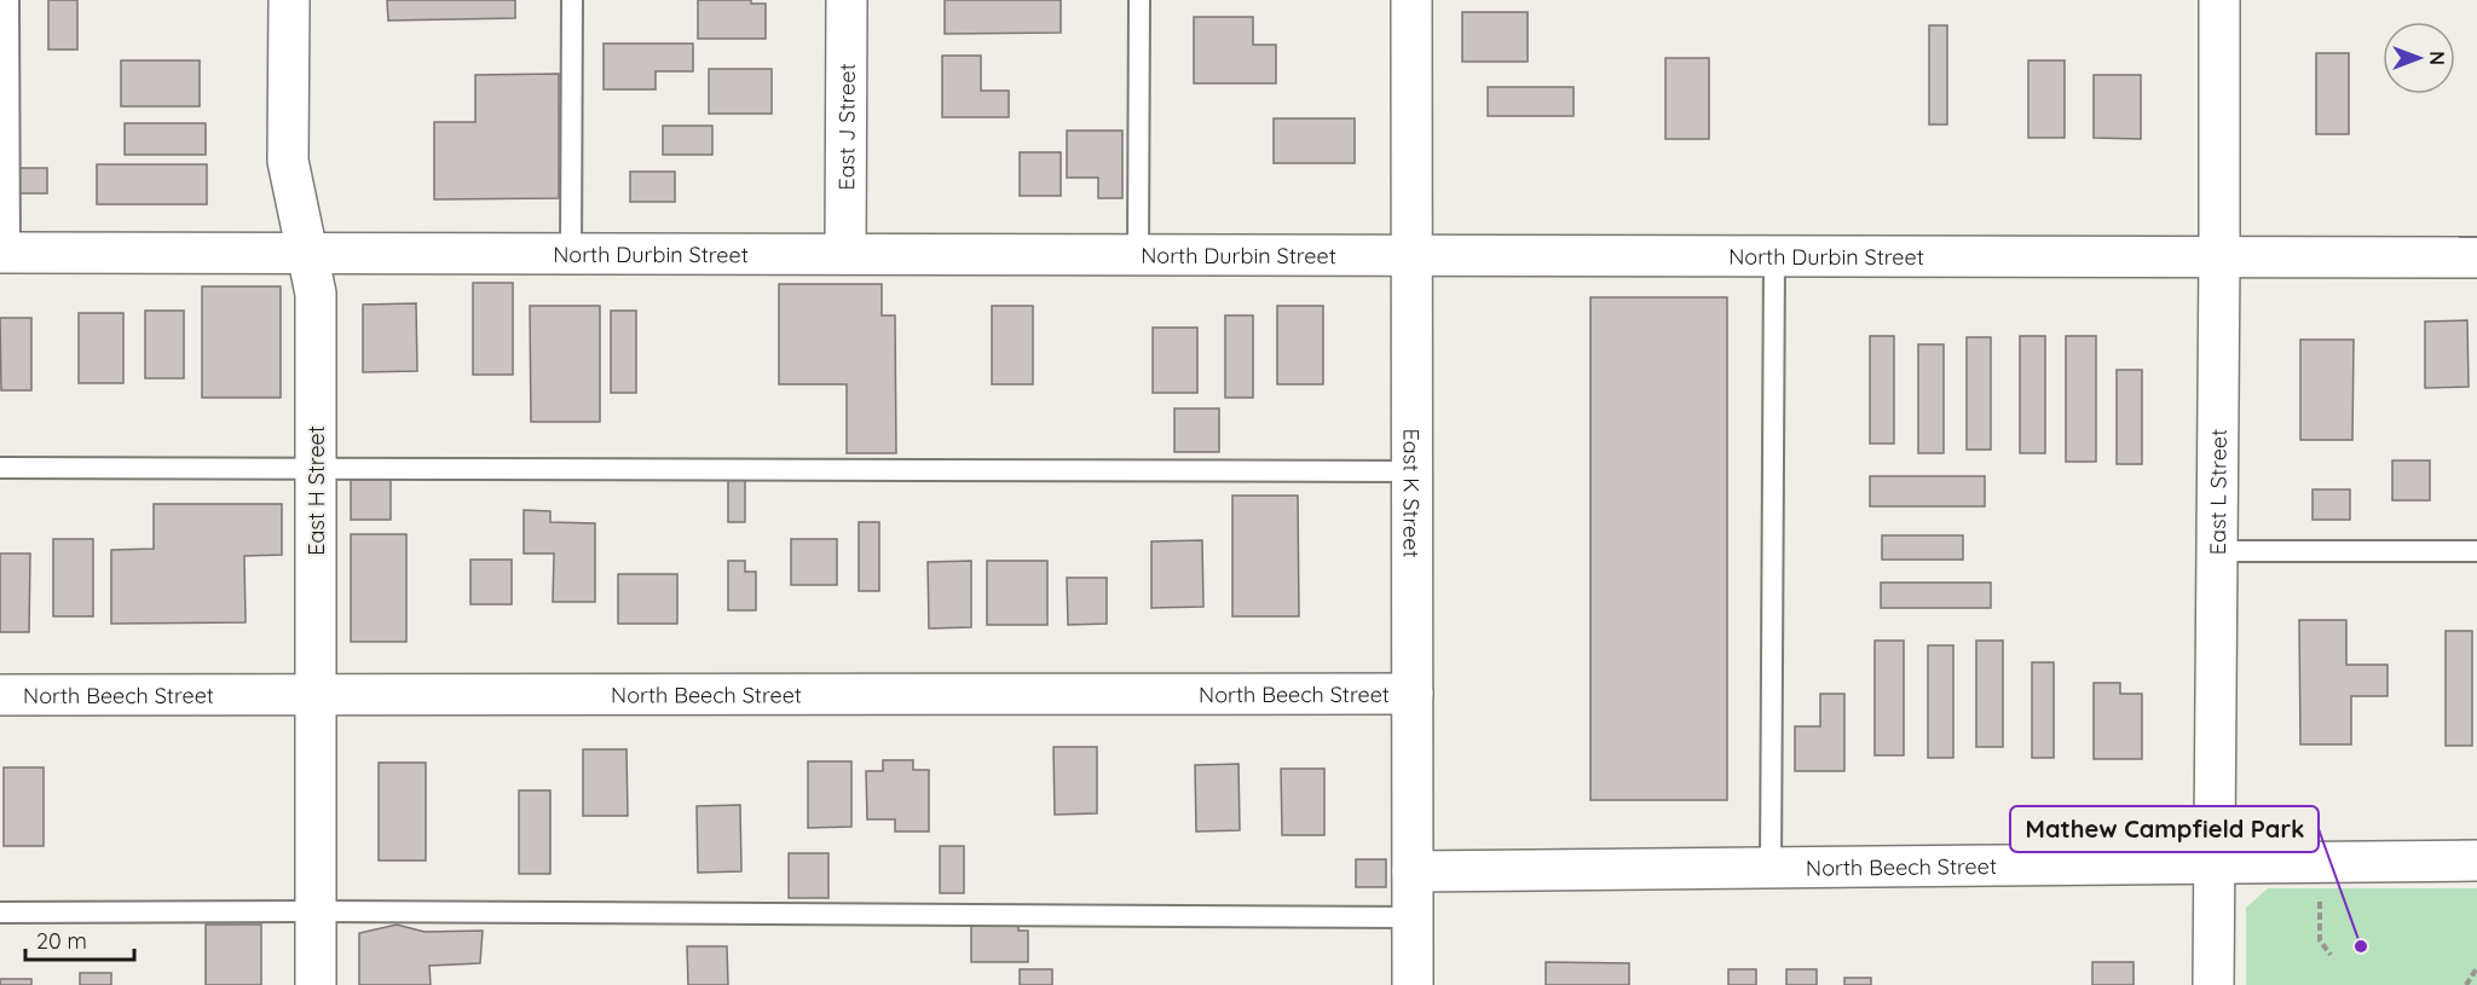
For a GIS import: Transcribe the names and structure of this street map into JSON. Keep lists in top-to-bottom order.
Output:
{
  "streets": {
    "street": [
      "East J Street",
      "North Durbin Street",
      "East H Street",
      "East K Street",
      "East L Street",
      "North Beech Street"
    ]
  },
  "crossings": [
    ["East J Street", "North Durbin Street"],
    ["North Durbin Street", "East H Street"],
    ["North Durbin Street", "East K Street"],
    ["North Durbin Street", "East L Street"],
    ["East H Street", "North Beech Street"],
    ["East K Street", "North Beech Street"],
    ["East L Street", "North Beech Street"]
  ],
  "places": ["Mathew Campfield Park"],
  "scale_bar": "20 m",
  "north": "right"
}
